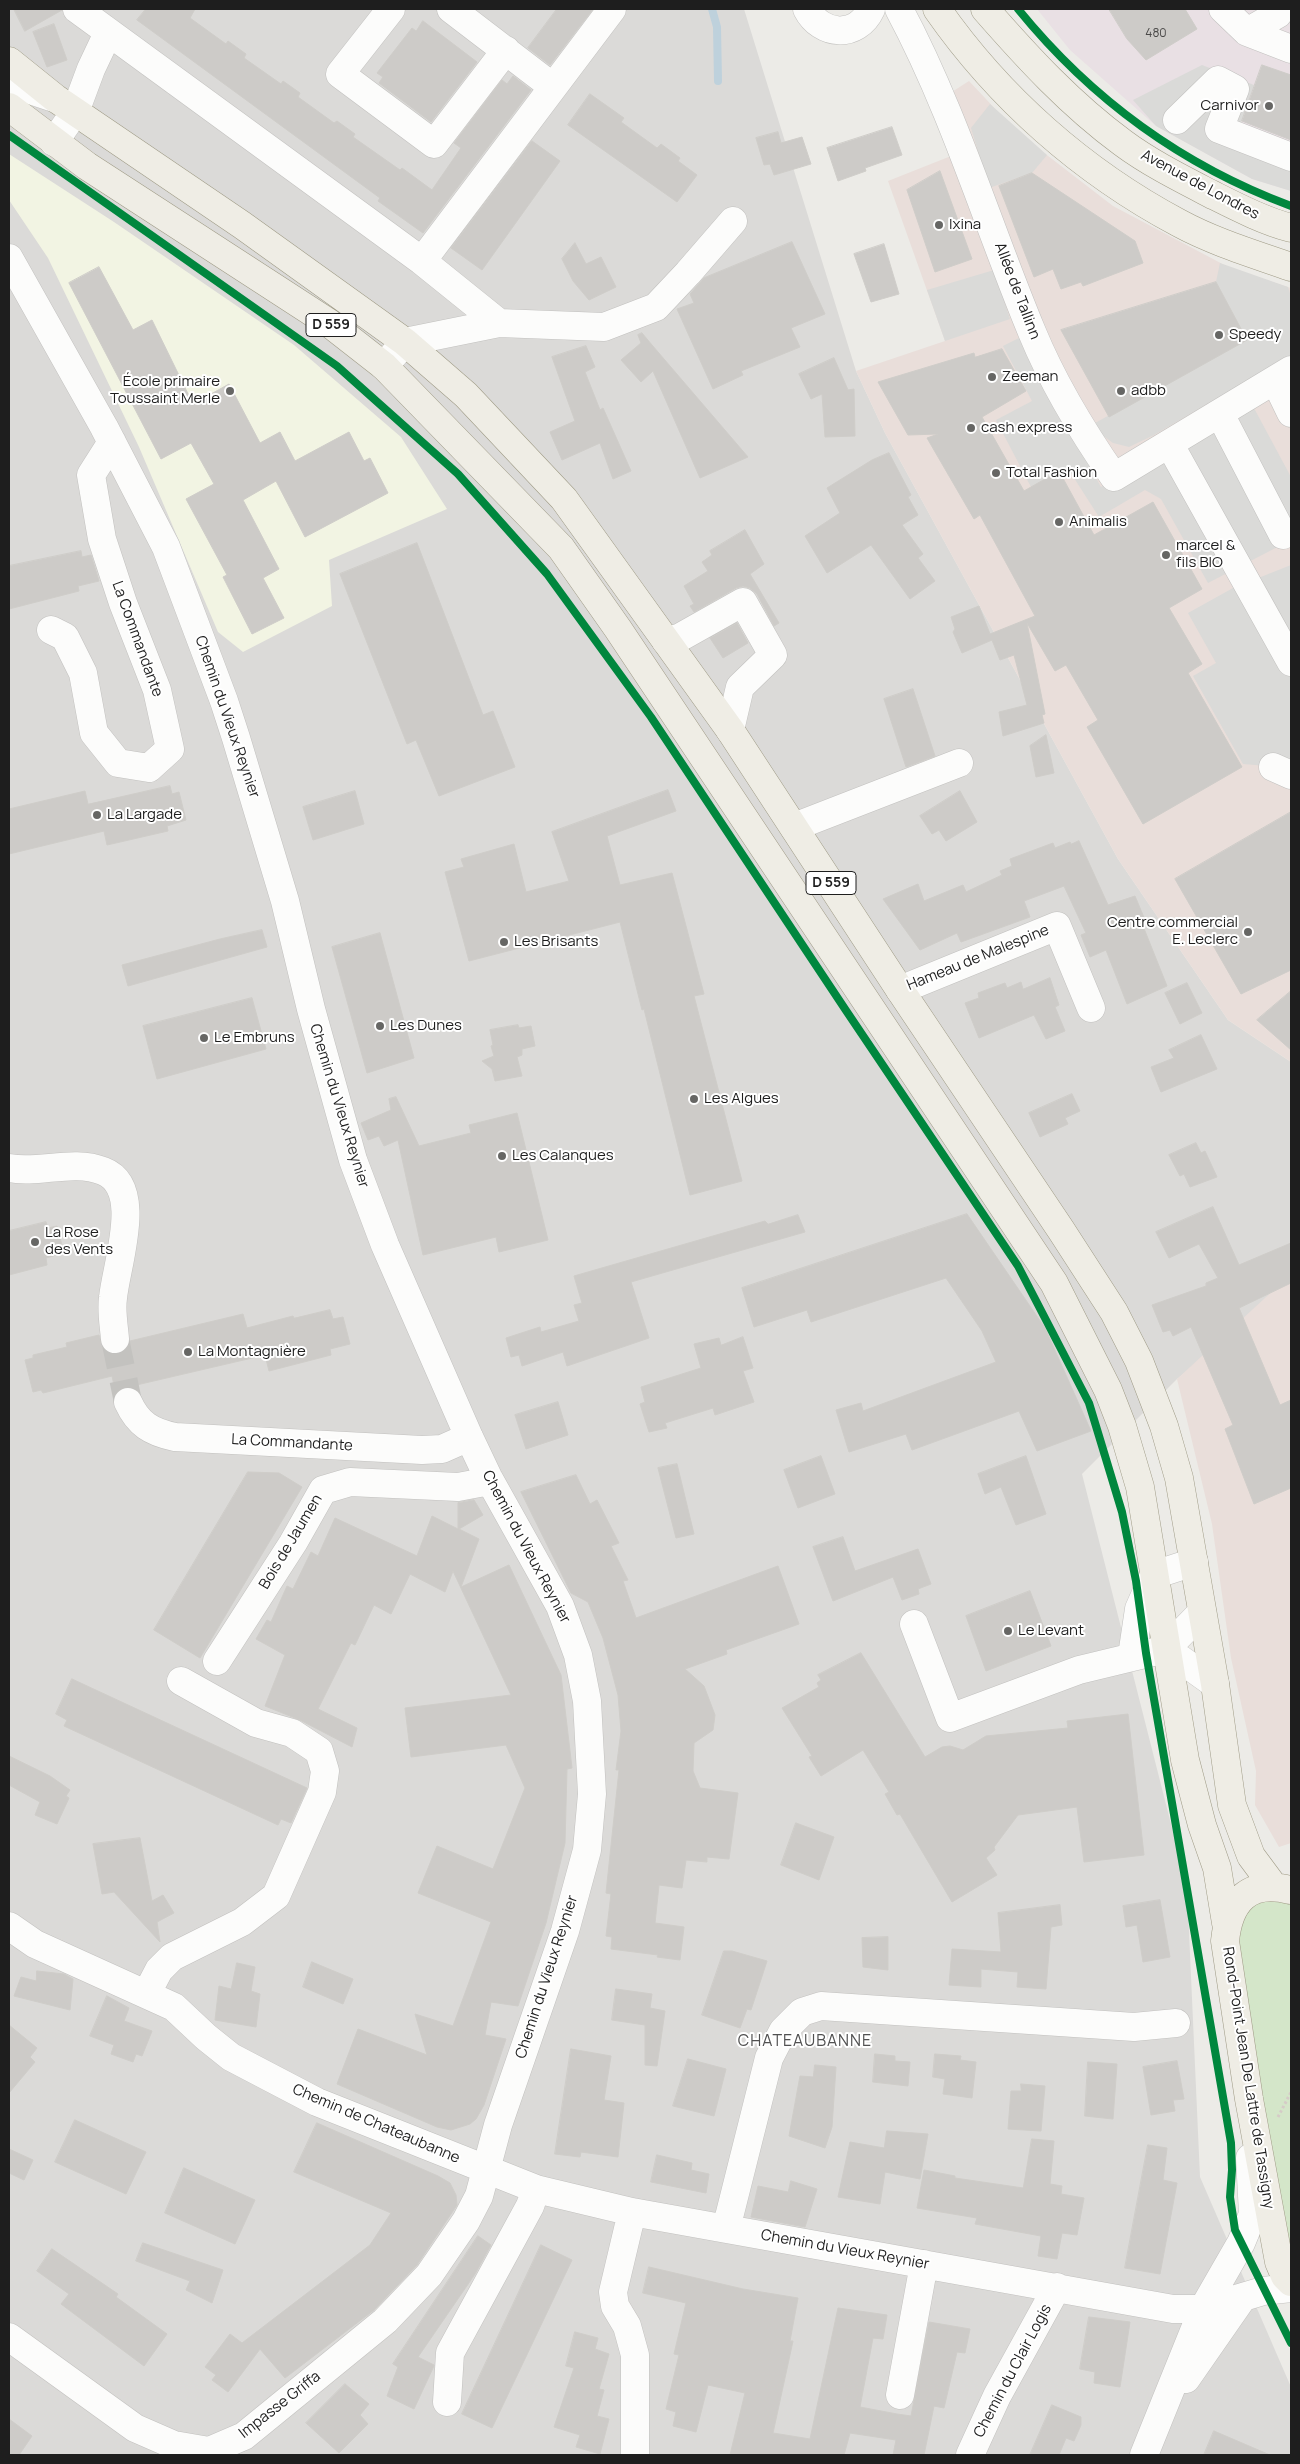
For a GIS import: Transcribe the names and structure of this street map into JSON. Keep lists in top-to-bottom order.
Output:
{
  "streets": {
    "main road": ["Avenue de Londres", "D 559", "Rond-Point Jean De Lattre de Tassigny"],
    "street": [
      "Allée de Tallinn",
      "La Commandante",
      "Chemin du Vieux Reynier",
      "Hameau de Malespine",
      "Bois de Jaumen",
      "Chemin de Chateaubanne",
      "Chemin du Clair Logis",
      "Impasse Griffa"
    ]
  },
  "crossings": [
    ["D 559", "Hameau de Malespine"],
    ["D 559", "Rond-Point Jean De Lattre de Tassigny"],
    ["La Commandante", "Chemin du Vieux Reynier"],
    ["Chemin du Vieux Reynier", "Bois de Jaumen"],
    ["Chemin du Vieux Reynier", "Chemin de Chateaubanne"],
    ["Chemin du Vieux Reynier", "Chemin du Clair Logis"],
    ["Chemin du Vieux Reynier", "Impasse Griffa"],
    ["Chemin de Chateaubanne", "Impasse Griffa"]
  ],
  "districts": ["CHATEAUBANNE"],
  "places": [
    "Carnivor",
    "Ixina",
    "Speedy",
    "Zeeman",
    "École primaire Toussaint Merle",
    "adbb",
    "cash express",
    "Total Fashion",
    "Animalis",
    "marcel & fils BIO",
    "La Largade",
    "Centre commercial E. Leclerc",
    "Les Brisants",
    "Les Dunes",
    "Le Embruns",
    "Les Algues",
    "Les Calanques",
    "La Rose des Vents",
    "La Montagnière",
    "Le Levant"
  ],
  "house_numbers": ["480"]
}
